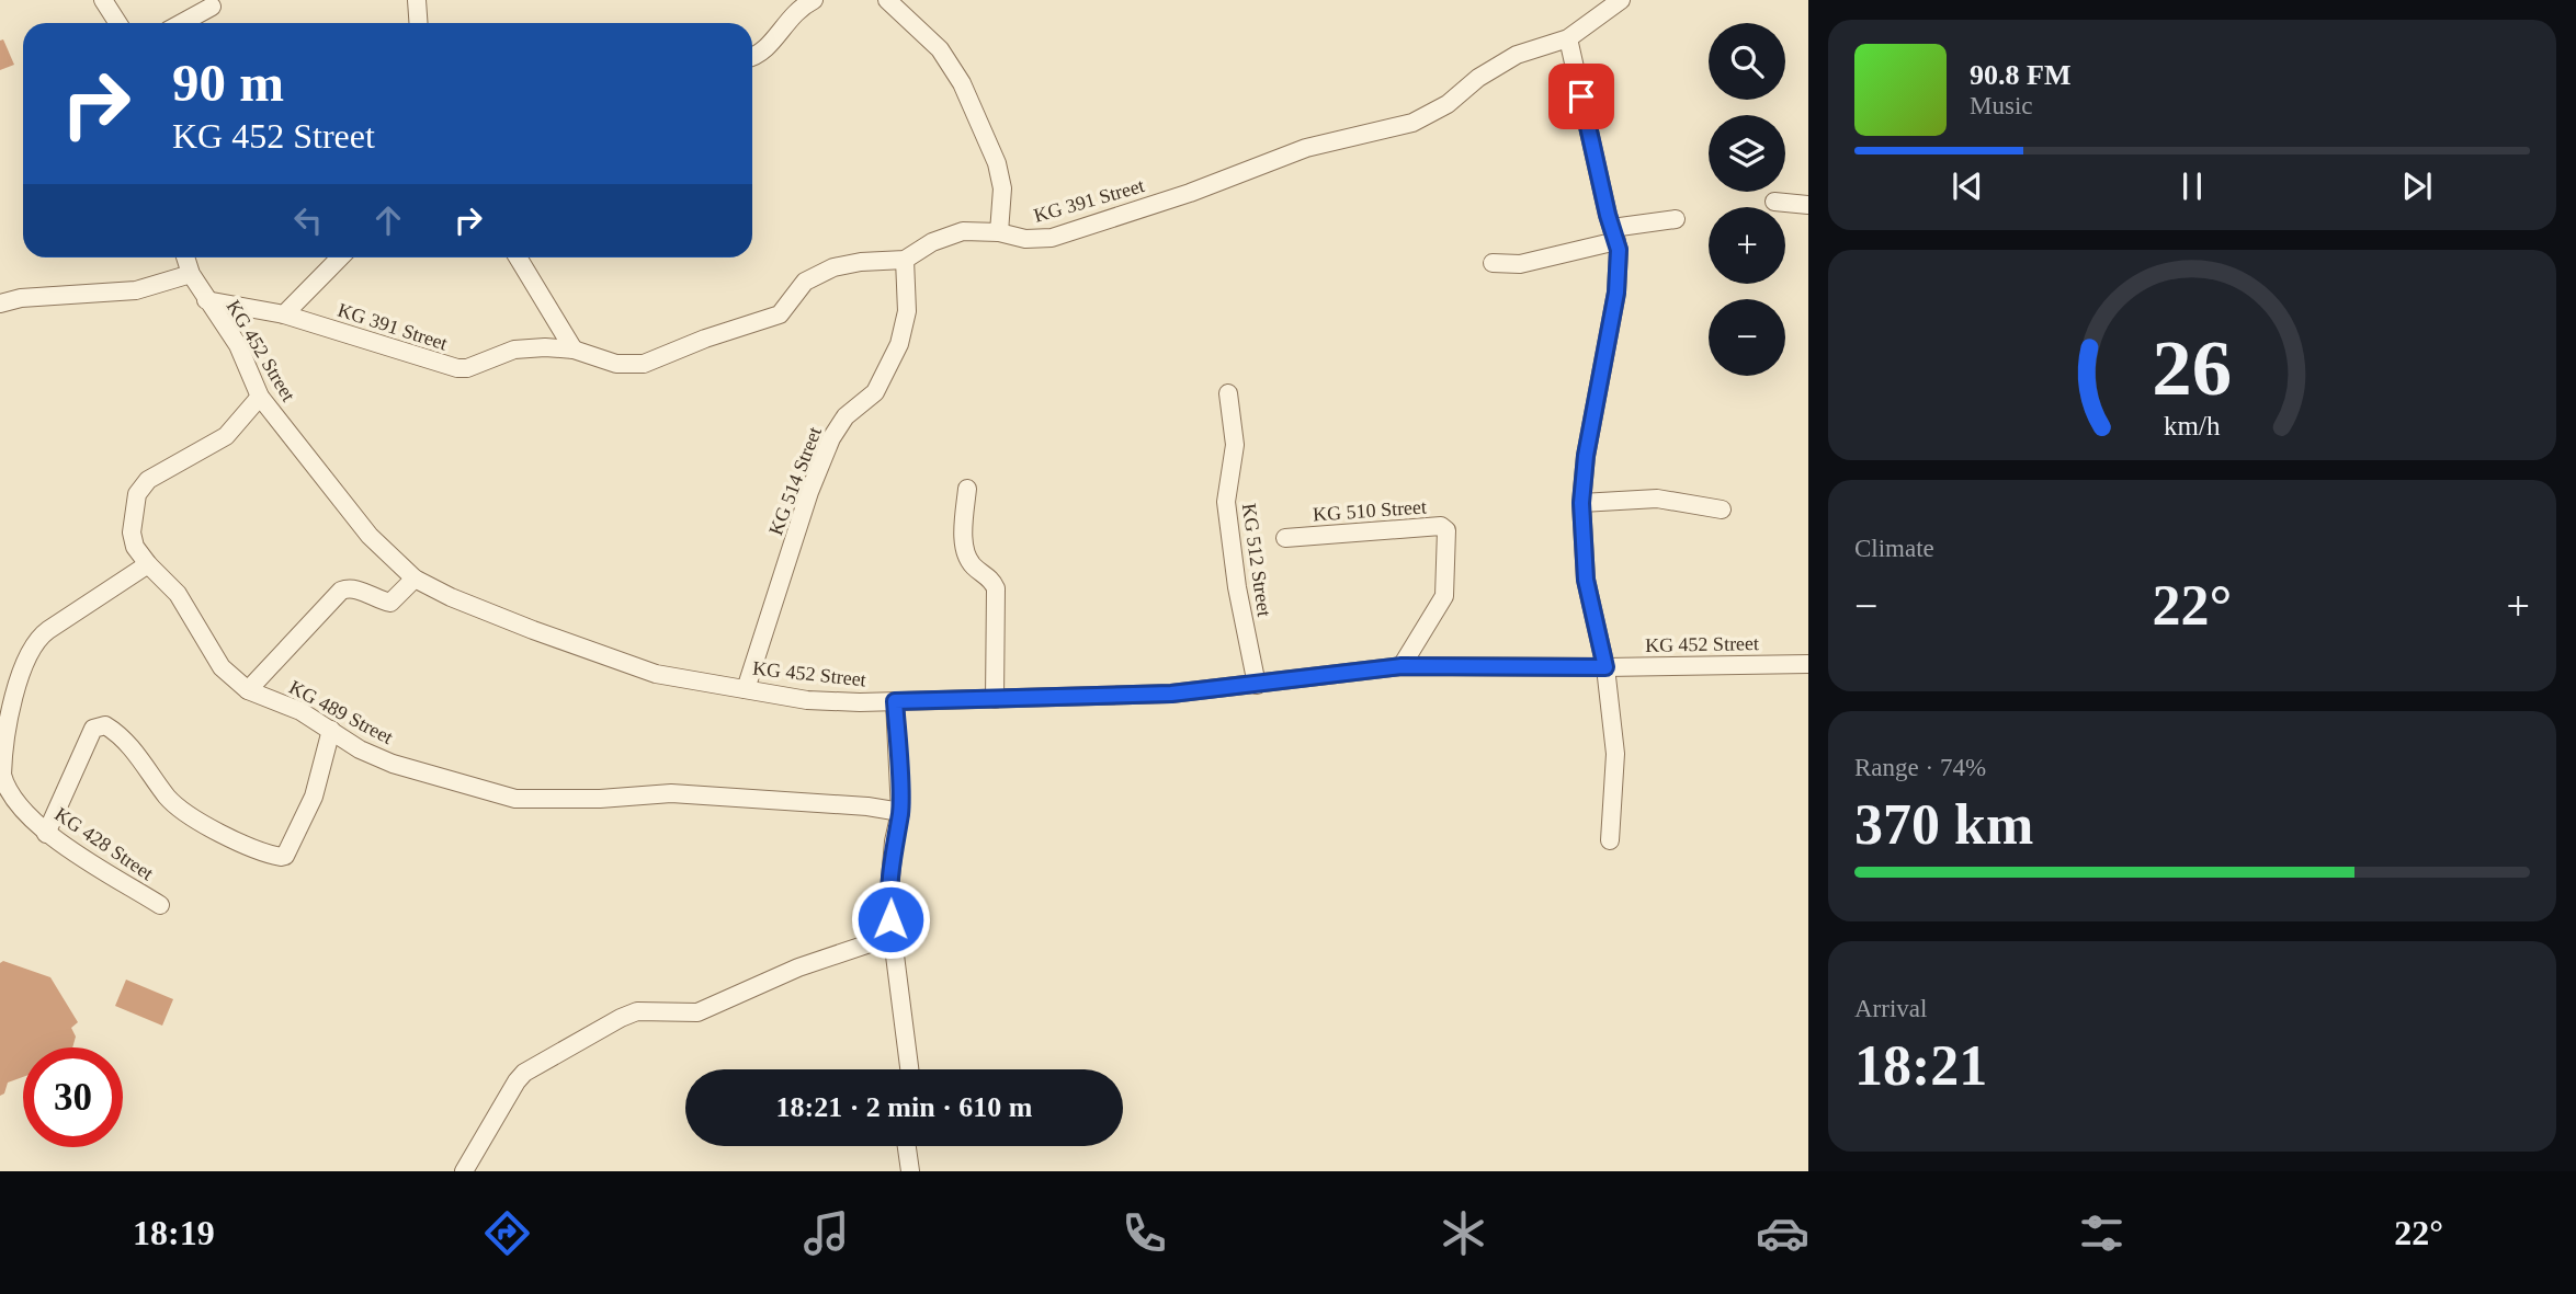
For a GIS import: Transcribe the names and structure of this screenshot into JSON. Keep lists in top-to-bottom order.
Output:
{
  "streets": {
    "street": [
      "KG 391 Street",
      "KG 452 Street",
      "KG 514 Street",
      "KG 510 Street",
      "KG 512 Street",
      "KG 489 Street",
      "KG 428 Street"
    ]
  },
  "crossings": [
    ["KG 391 Street", "KG 452 Street"],
    ["KG 391 Street", "KG 514 Street"],
    ["KG 452 Street", "KG 514 Street"],
    ["KG 452 Street", "KG 510 Street"],
    ["KG 452 Street", "KG 512 Street"],
    ["KG 452 Street", "KG 489 Street"],
    ["KG 489 Street", "KG 428 Street"]
  ],
  "page": {
    "map_buttons": ["+", "−"],
    "turn": ["90 m", "KG 452 Street"],
    "song": ["90.8 FM", "Music"],
    "tile": [
      "Climate",
      ["Range · 74%", "370 km"],
      ["Arrival", "18:21"]
    ],
    "heat": ["−", "22°", "+"],
    "limit": "30",
    "trip": "18:21 · 2 min · 610 m",
    "tabs": ["18:19", "22°"],
    "gauge": ["26", "km/h"]
  }
}
